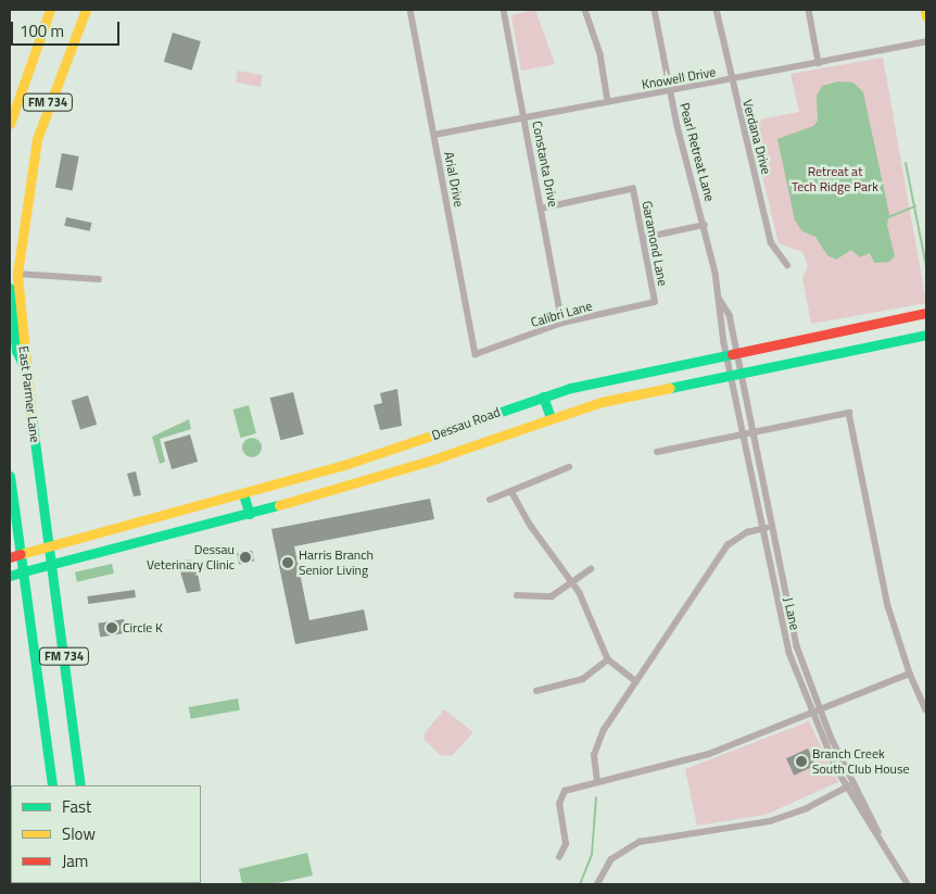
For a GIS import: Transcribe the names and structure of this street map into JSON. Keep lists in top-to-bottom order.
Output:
{
  "streets": {
    "main road": ["FM 734", "East Parmer Lane", "Dessau Road"],
    "street": [
      "Knowell Drive",
      "Verdana Drive",
      "Pearl Retreat Lane",
      "Constanta Drive",
      "Arial Drive",
      "Garamond Lane",
      "Calibri Lane",
      "J Lane"
    ]
  },
  "crossings": [
    ["Knowell Drive", "Verdana Drive"],
    ["Knowell Drive", "Pearl Retreat Lane"],
    ["Knowell Drive", "Constanta Drive"],
    ["Knowell Drive", "Arial Drive"],
    ["FM 734", "Dessau Road"],
    ["Pearl Retreat Lane", "J Lane"],
    ["Constanta Drive", "Garamond Lane"],
    ["Constanta Drive", "Calibri Lane"],
    ["Arial Drive", "Calibri Lane"],
    ["Garamond Lane", "Calibri Lane"],
    ["East Parmer Lane", "Dessau Road"],
    ["Dessau Road", "J Lane"]
  ],
  "parks": ["Retreat at Tech Ridge Park"],
  "places": [
    "Dessau Veterinary Clinic",
    "Harris Branch Senior Living",
    "Circle K",
    "Branch Creek South Club House"
  ],
  "legend": ["Fast", "Slow", "Jam"],
  "scale_bar": "100 m"
}
